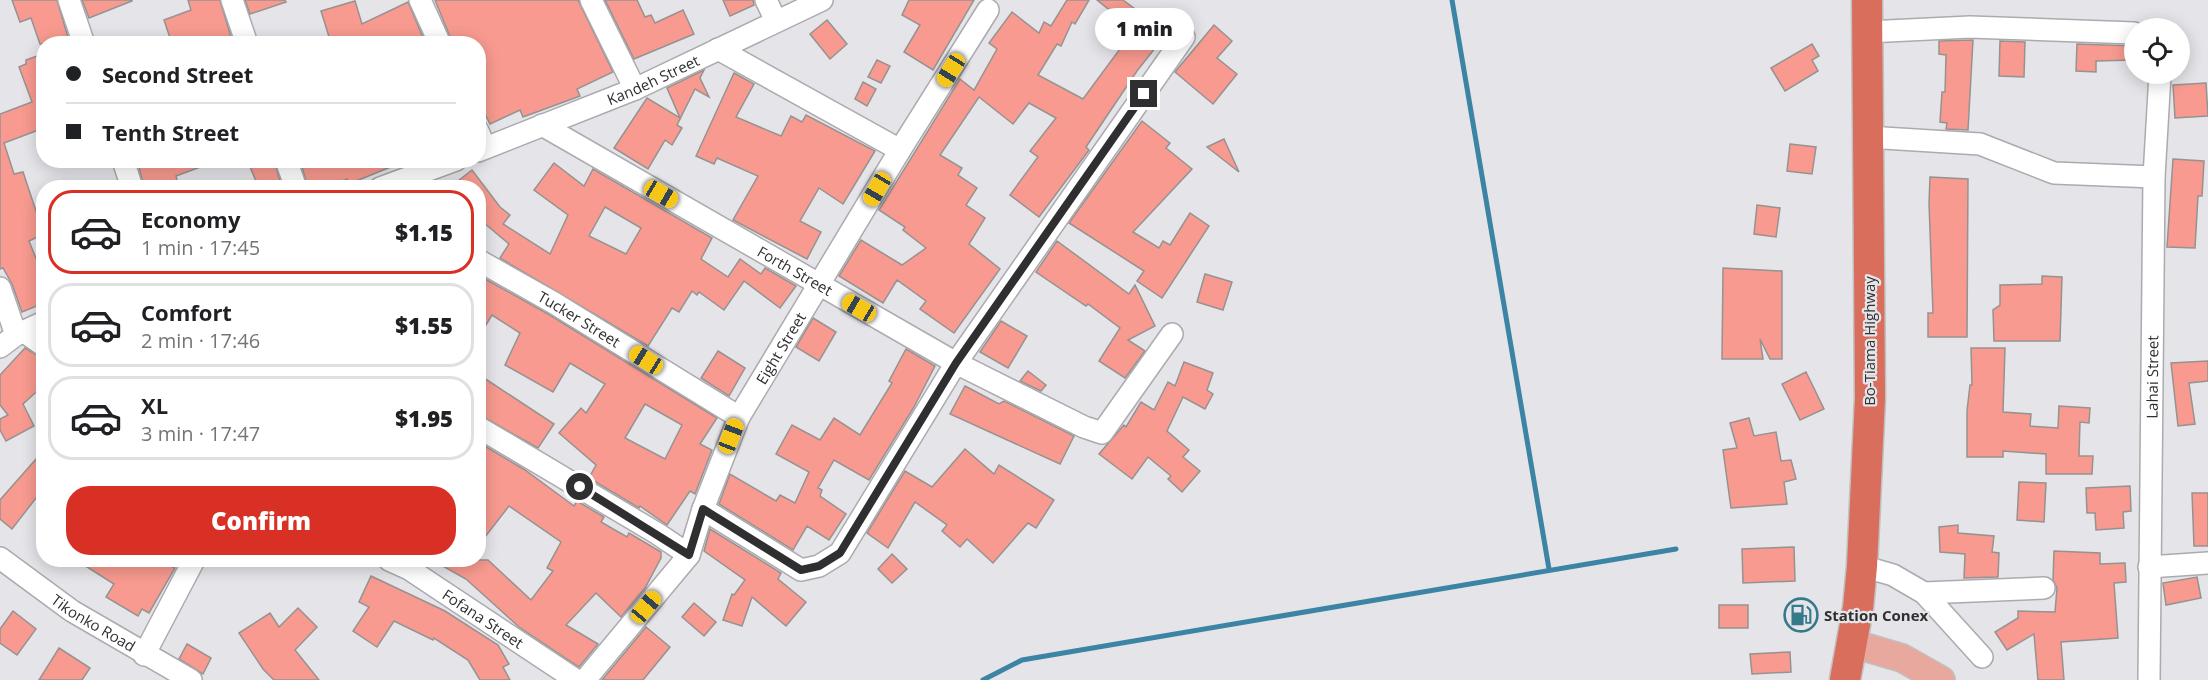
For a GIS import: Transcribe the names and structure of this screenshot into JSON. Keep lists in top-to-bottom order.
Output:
{
  "streets": {
    "highway": ["Bo-Tiama Highway"],
    "street": [
      "Kandeh Street",
      "Forth Street",
      "Tucker Street",
      "Eight Street",
      "Lahai Street",
      "Fofana Street",
      "Tikonko Road"
    ]
  },
  "crossings": [
    ["Kandeh Street", "Forth Street"],
    ["Forth Street", "Eight Street"],
    ["Tucker Street", "Eight Street"]
  ],
  "places": {
    "fuel station": ["Station Conex"]
  },
  "page": {
    "bubble": "1 min",
    "banner": ["Second Street", "Tenth Street"],
    "list": [
      {
        "name": "Economy",
        "note": "1 min · 17:45",
        "value": "$1.15"
      },
      {
        "name": "Comfort",
        "note": "2 min · 17:46",
        "value": "$1.55"
      },
      {
        "name": "XL",
        "note": "3 min · 17:47",
        "value": "$1.95"
      }
    ],
    "buttons": "Confirm"
  }
}
